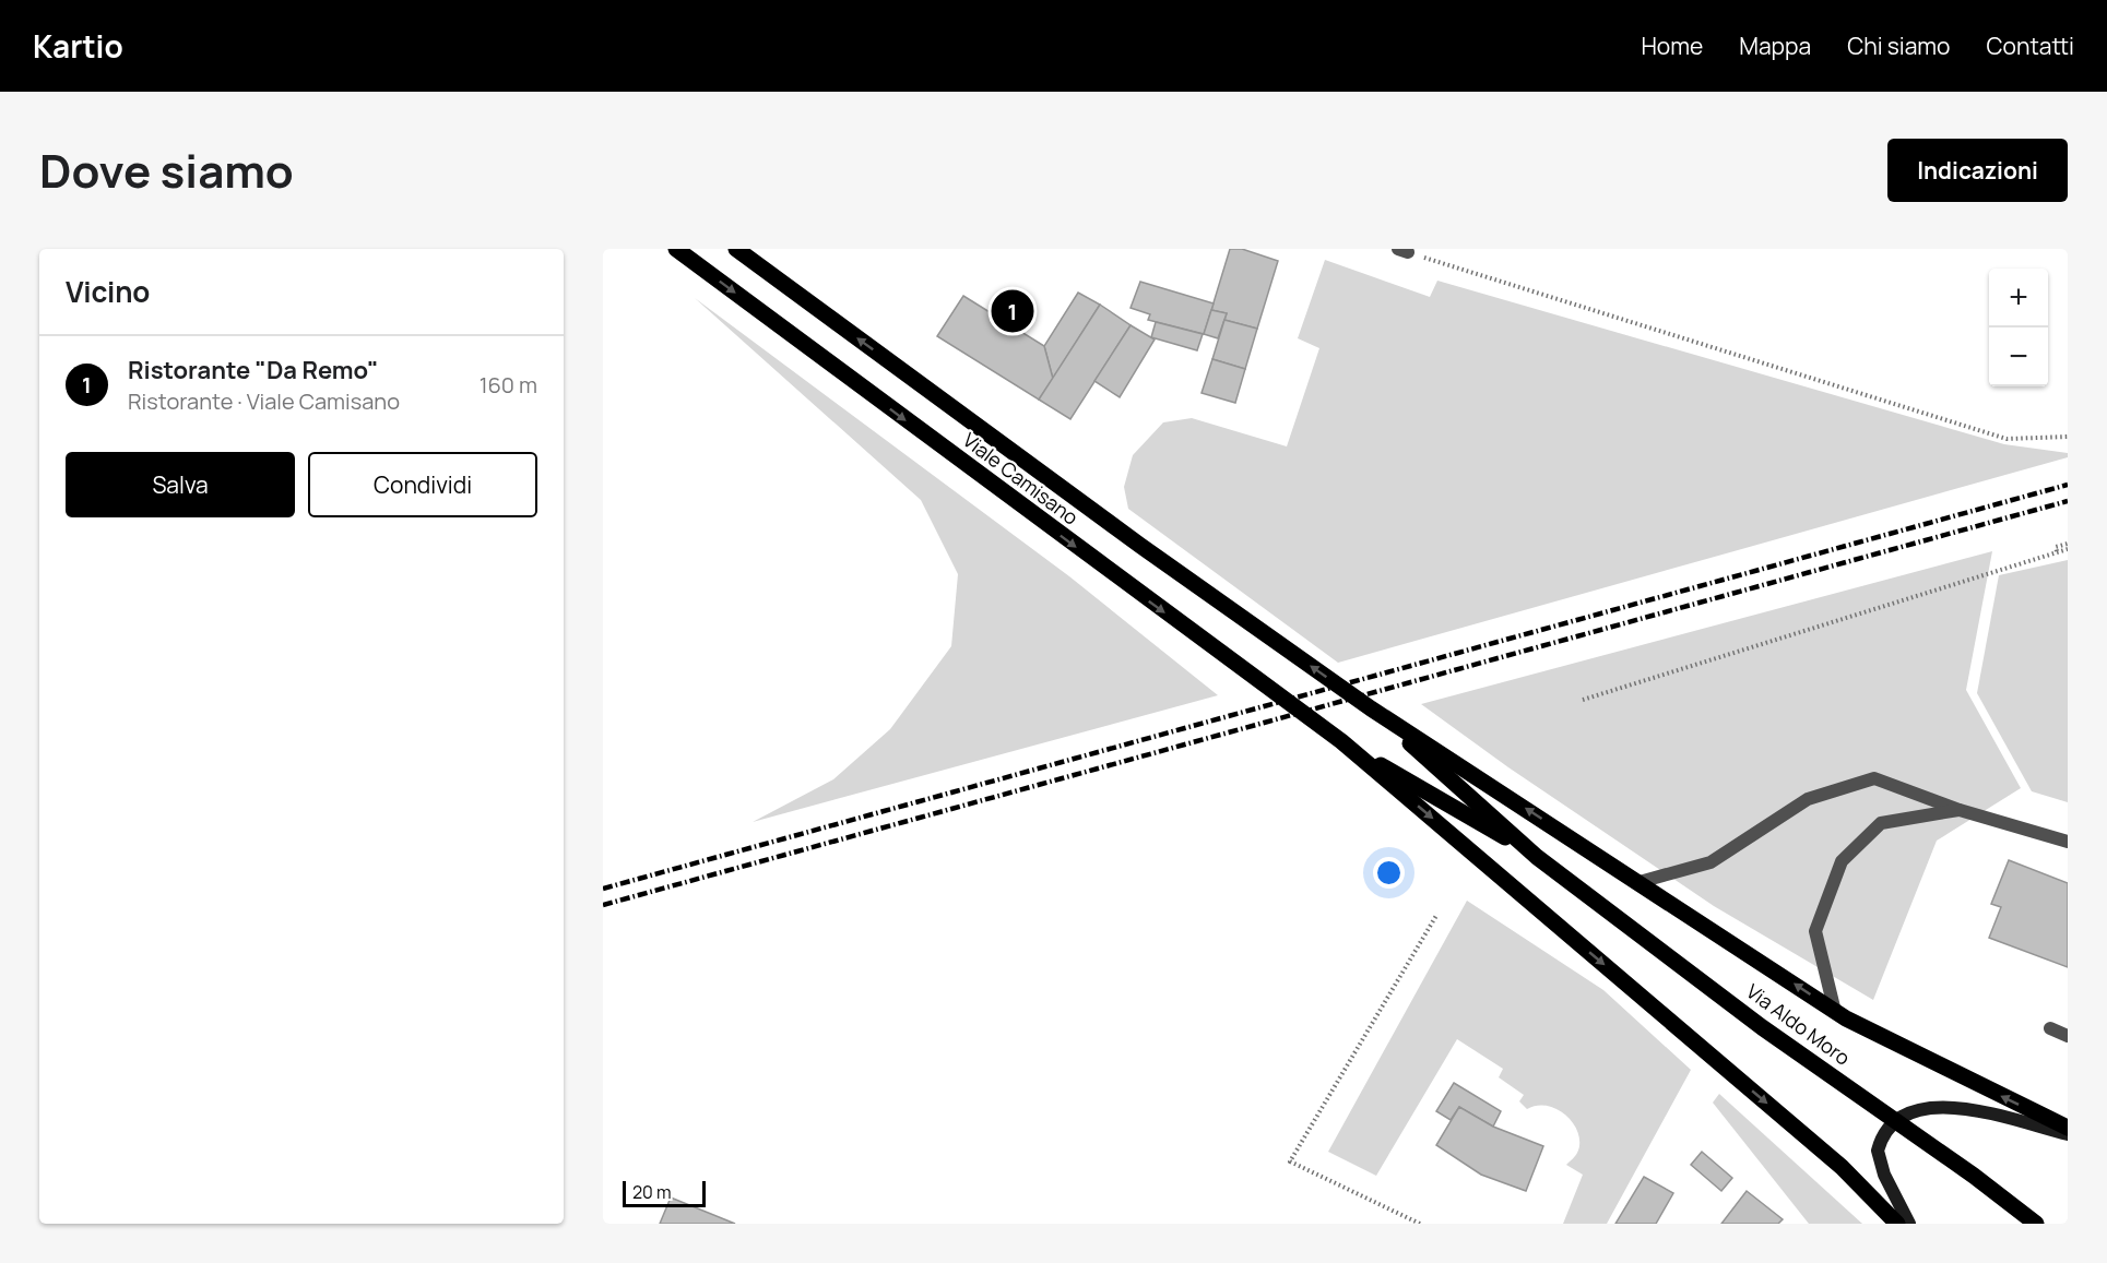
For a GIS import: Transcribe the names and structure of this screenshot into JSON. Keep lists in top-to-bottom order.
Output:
{
  "streets": {
    "main road": ["Viale Camisano", "Via Aldo Moro"]
  },
  "crossings": [
    ["Viale Camisano", "Via Aldo Moro"]
  ],
  "scale_bar": "20 m",
  "page": {
    "header": "Kartio",
    "nav": [
      "Home",
      "Mappa",
      "Chi siamo",
      "Contatti"
    ],
    "title": "Dove siamo",
    "buttons": [
      "Indicazioni",
      ["Salva", "Condividi"]
    ],
    "heading": "Vicino",
    "map_buttons": ["+", "−"],
    "pins": "1",
    "list": [
      {
        "mark": "1",
        "name": "Ristorante \"Da Remo\"",
        "note": "Ristorante · Viale Camisano",
        "value": "160 m"
      }
    ],
    "scale": "20 m"
  }
}
